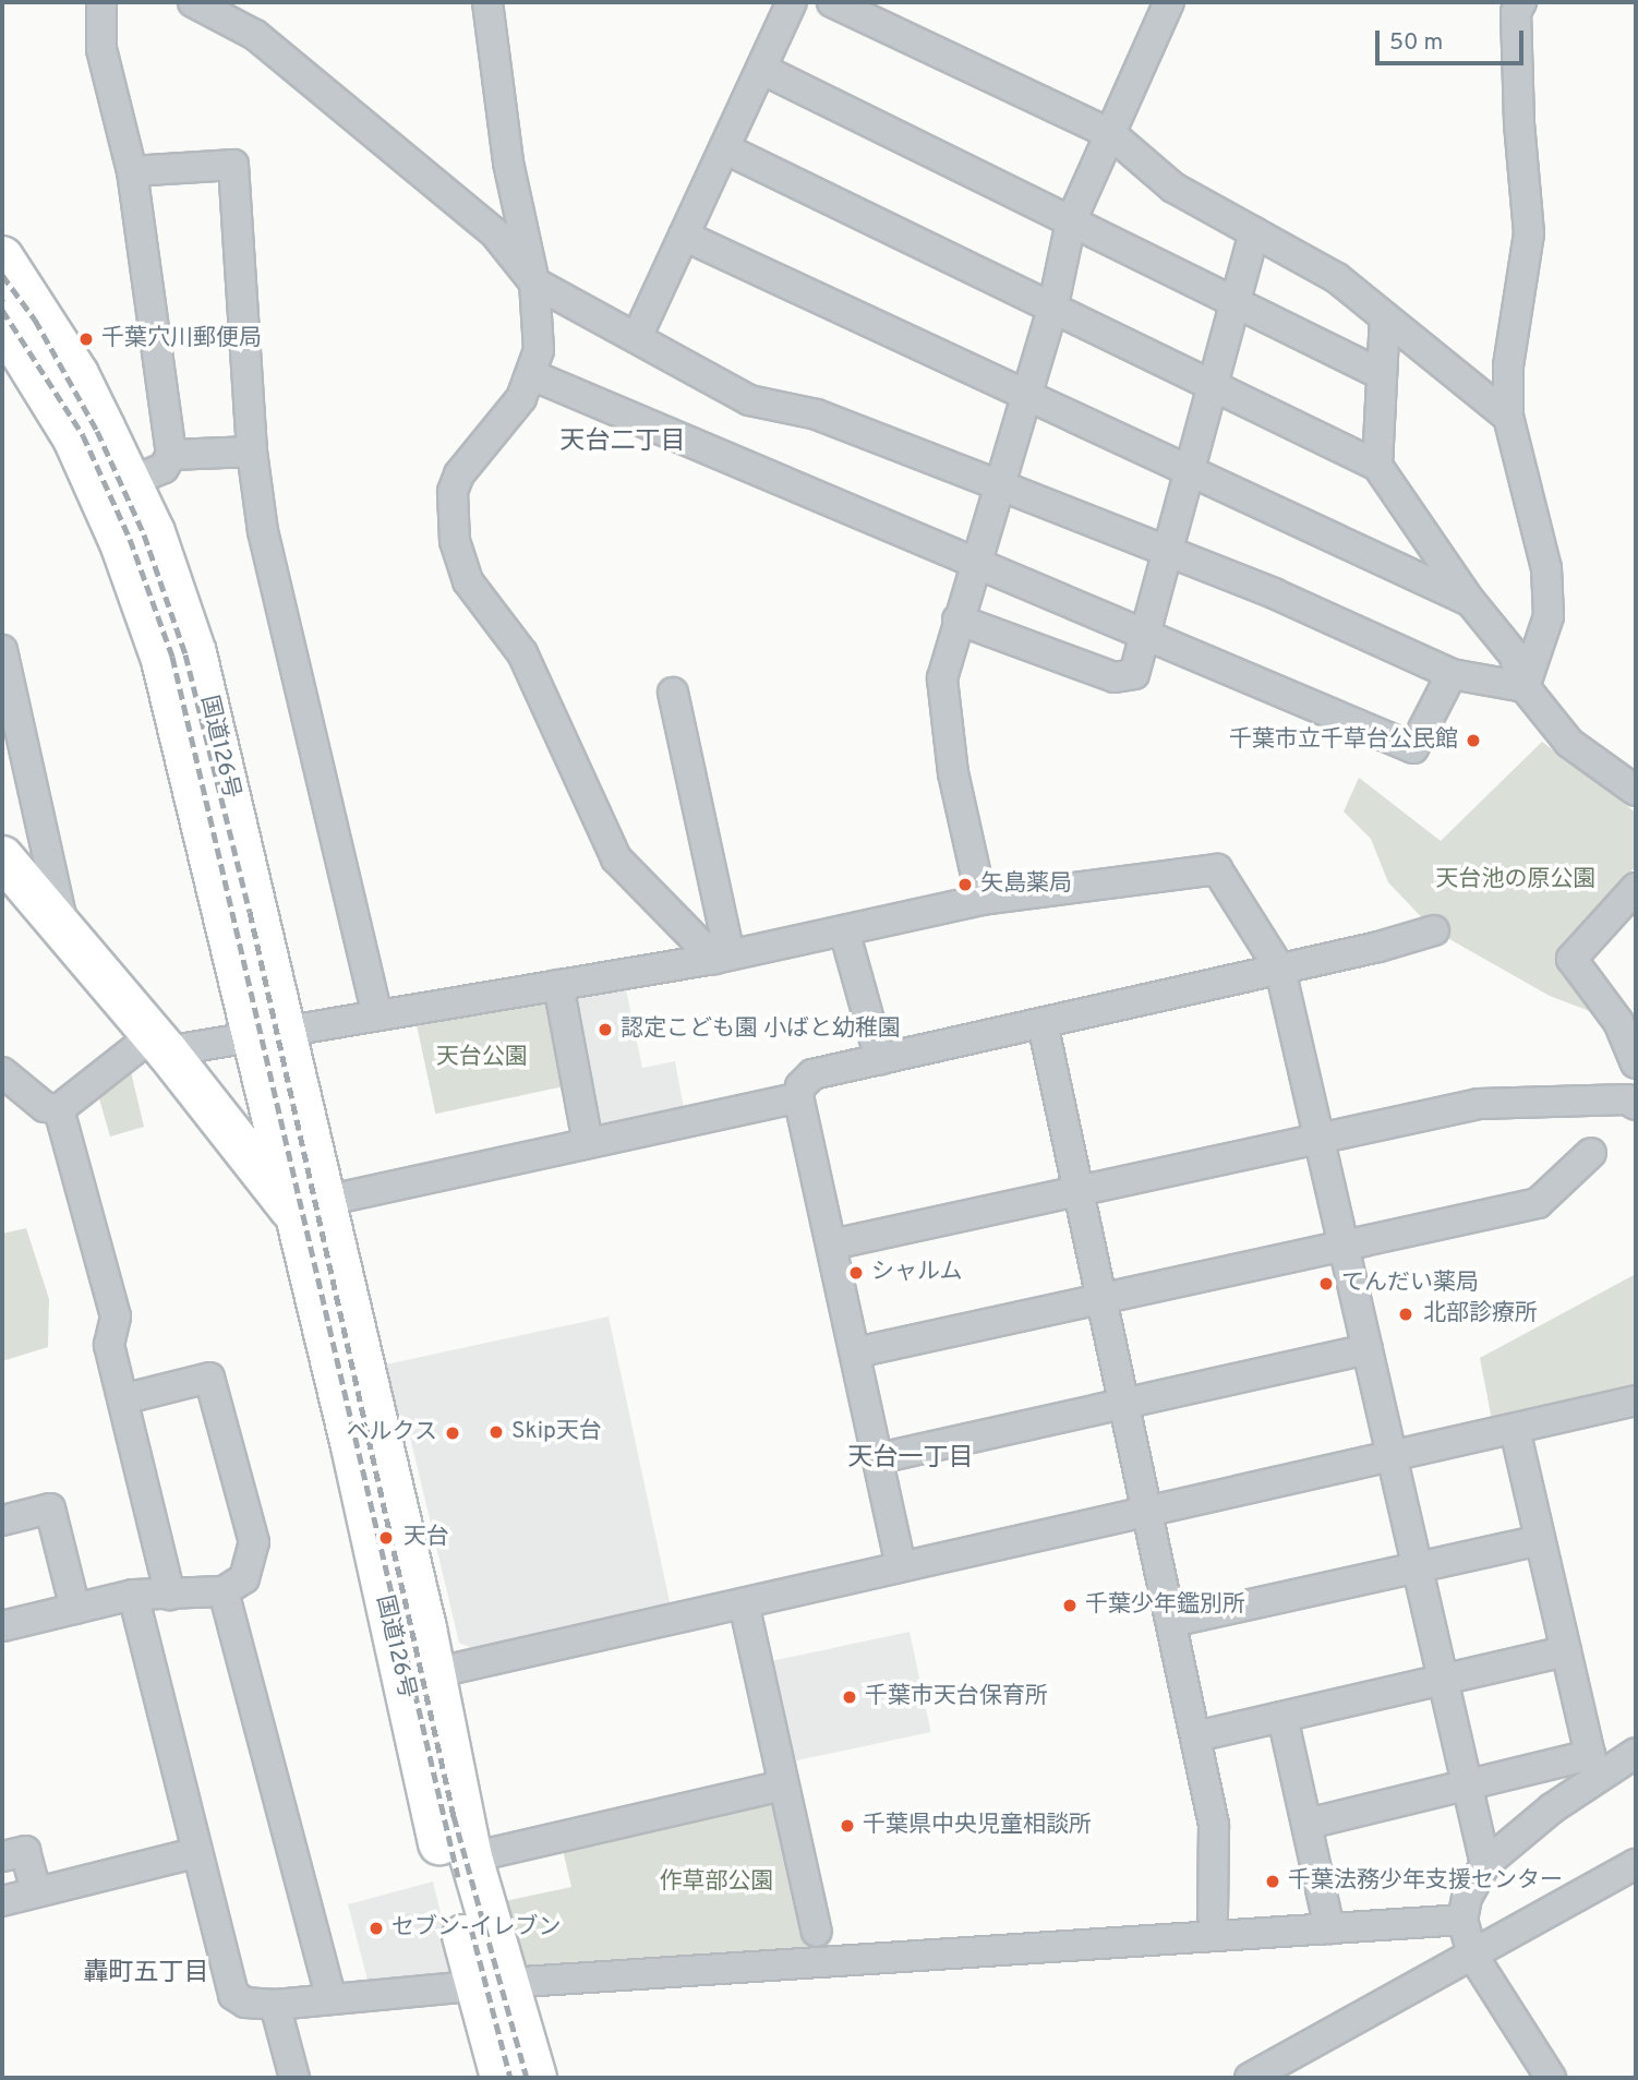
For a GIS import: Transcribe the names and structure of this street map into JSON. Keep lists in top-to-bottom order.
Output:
{
  "streets": {
    "highway": ["国道126号"]
  },
  "districts": ["天台二丁目", "天台一丁目", "轟町五丁目"],
  "parks": ["天台池の原公園", "天台公園", "作草部公園"],
  "places": [
    "千葉穴川郵便局",
    "千葉市立千草台公民館",
    "矢島薬局",
    "認定こども園 小ばと幼稚園",
    "シャルム",
    "てんだい薬局",
    "北部診療所",
    "Skip天台",
    "ベルクス",
    "天台",
    "千葉少年鑑別所",
    "千葉市天台保育所",
    "千葉県中央児童相談所",
    "千葉法務少年支援センター",
    "セブン-イレブン"
  ],
  "scale_bar": "50 m"
}
